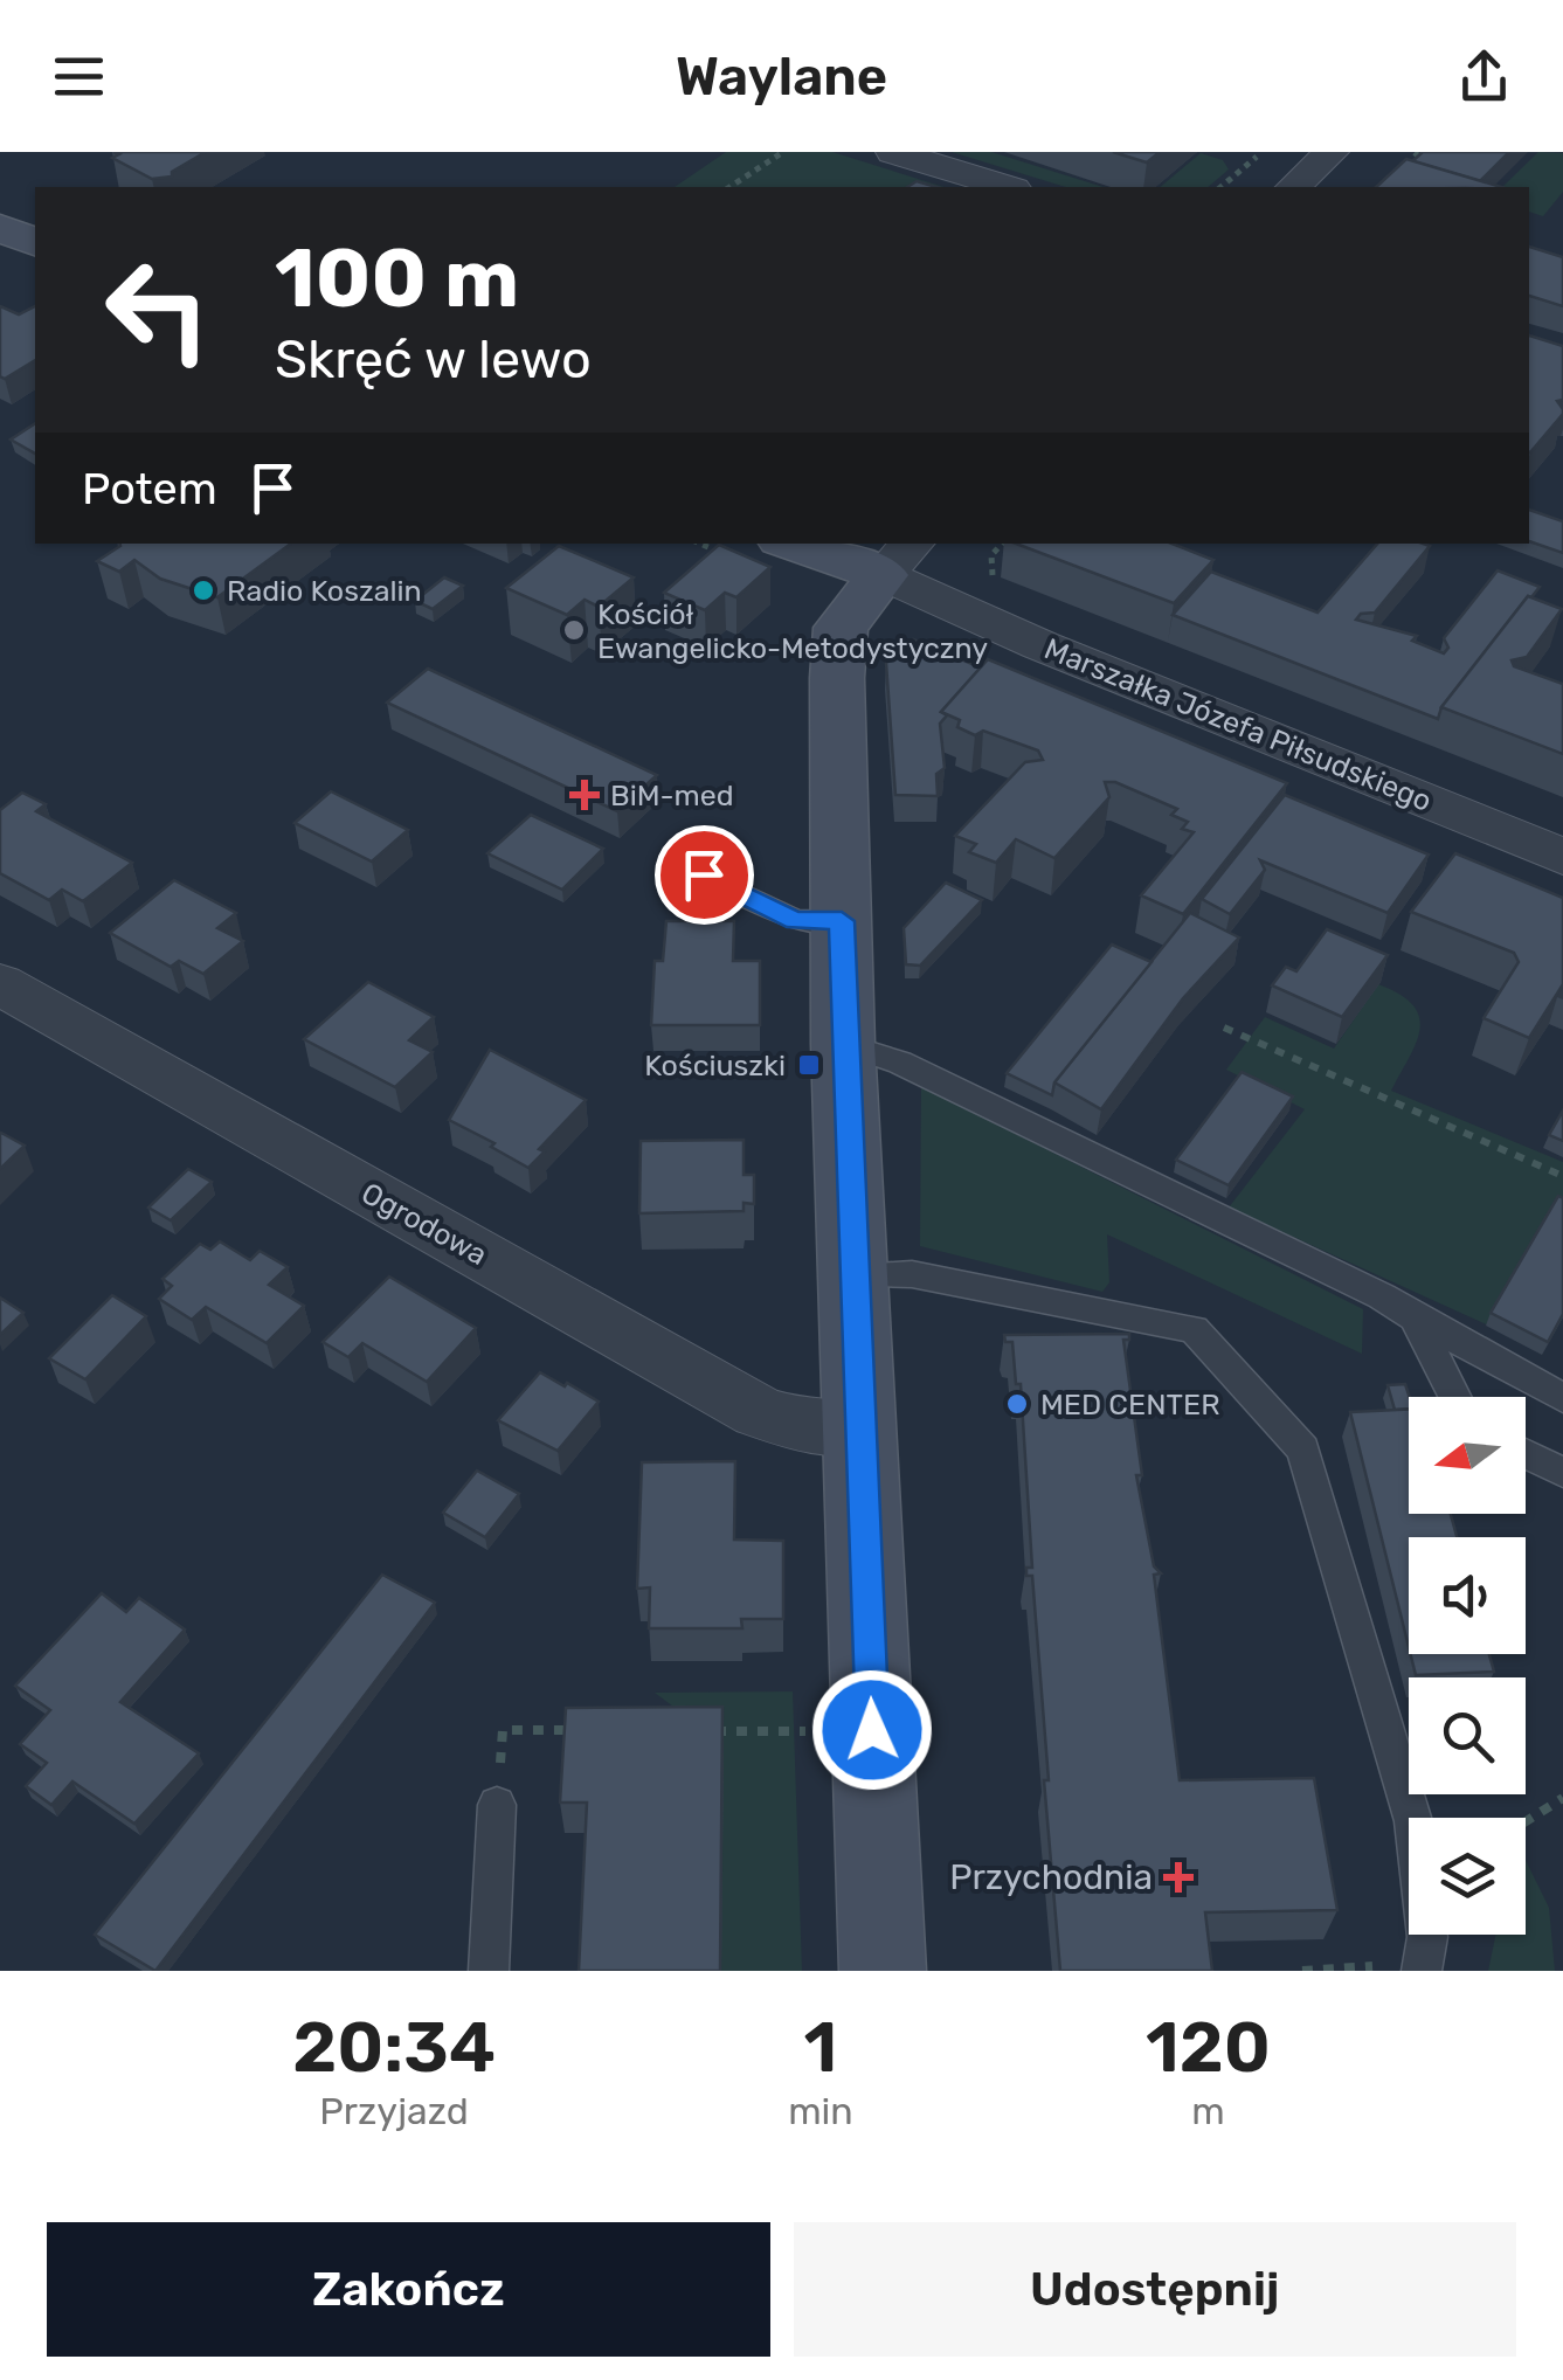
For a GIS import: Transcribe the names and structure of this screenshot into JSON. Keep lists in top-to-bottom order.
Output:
{
  "streets": {
    "street": ["Marszałka Józefa Piłsudskiego", "Ogrodowa"]
  },
  "places": {
    "other": ["Radio Koszalin", "Kościół Ewangelicko-Metodystyczny", "MED CENTER"],
    "health": ["BiM-med", "Przychodnia"],
    "transit": ["Kościuszki"]
  },
  "north": "left",
  "page": {
    "header": "Waylane",
    "turn": ["100 m", "Skręć w lewo"],
    "then": "Potem",
    "eta": [
      "20:34",
      "Przyjazd",
      "1",
      "min",
      "120",
      "m"
    ],
    "buttons": ["Zakończ", "Udostępnij"]
  }
}
